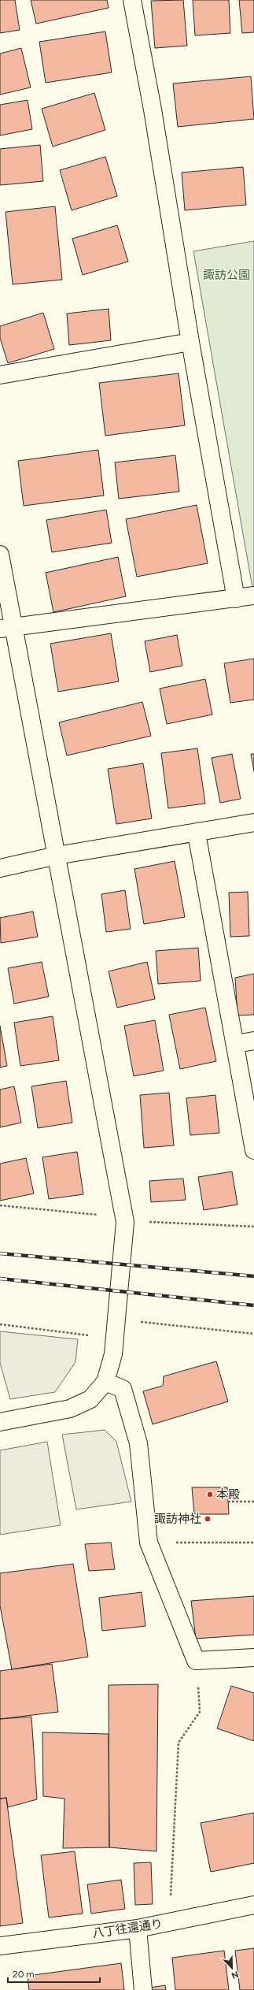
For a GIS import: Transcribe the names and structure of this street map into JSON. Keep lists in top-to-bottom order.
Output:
{
  "streets": {
    "street": ["八丁往還通り"]
  },
  "parks": ["諏訪公園"],
  "places": ["本殿", "諏訪神社"],
  "scale_bar": "20 m",
  "north": "bottom right"
}
